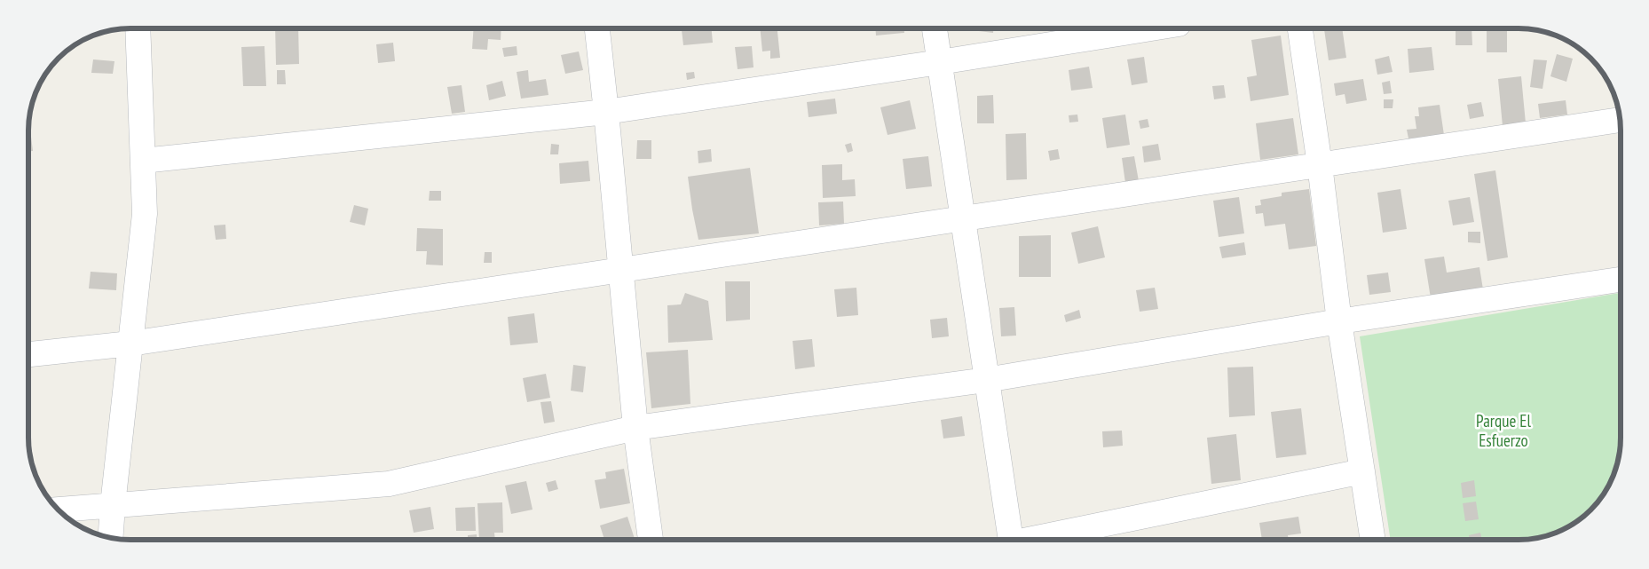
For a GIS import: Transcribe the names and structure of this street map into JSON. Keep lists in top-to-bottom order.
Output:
{
  "parks": ["Parque El Esfuerzo"]
}
